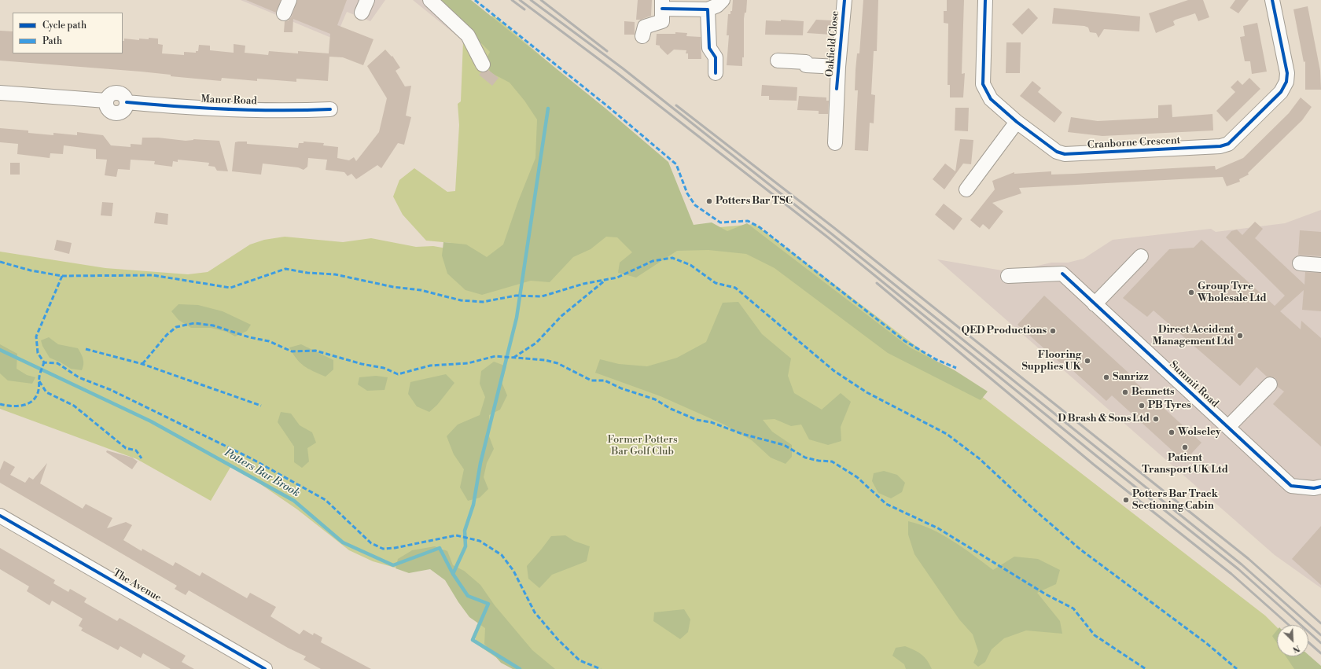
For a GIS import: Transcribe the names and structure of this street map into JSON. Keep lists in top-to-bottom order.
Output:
{
  "streets": {
    "street": [
      "Oakfield Close",
      "Manor Road",
      "Cranborne Crescent",
      "Summit Road",
      "The Avenue"
    ]
  },
  "water": ["Potters Bar Brook"],
  "parks": ["Former Potters Bar Golf Club"],
  "places": [
    "Potters Bar TSC",
    "Group Tyre Wholesale Ltd",
    "QED Productions",
    "Direct Accident Management Ltd",
    "Flooring Supplies UK",
    "Sanrizz",
    "Bennetts",
    "PB Tyres",
    "D Brash & Sons Ltd",
    "Wolseley",
    "Patient Transport UK Ltd",
    "Potters Bar Track Sectioning Cabin"
  ],
  "legend": ["Cycle path", "Path"],
  "north": "bottom right"
}
